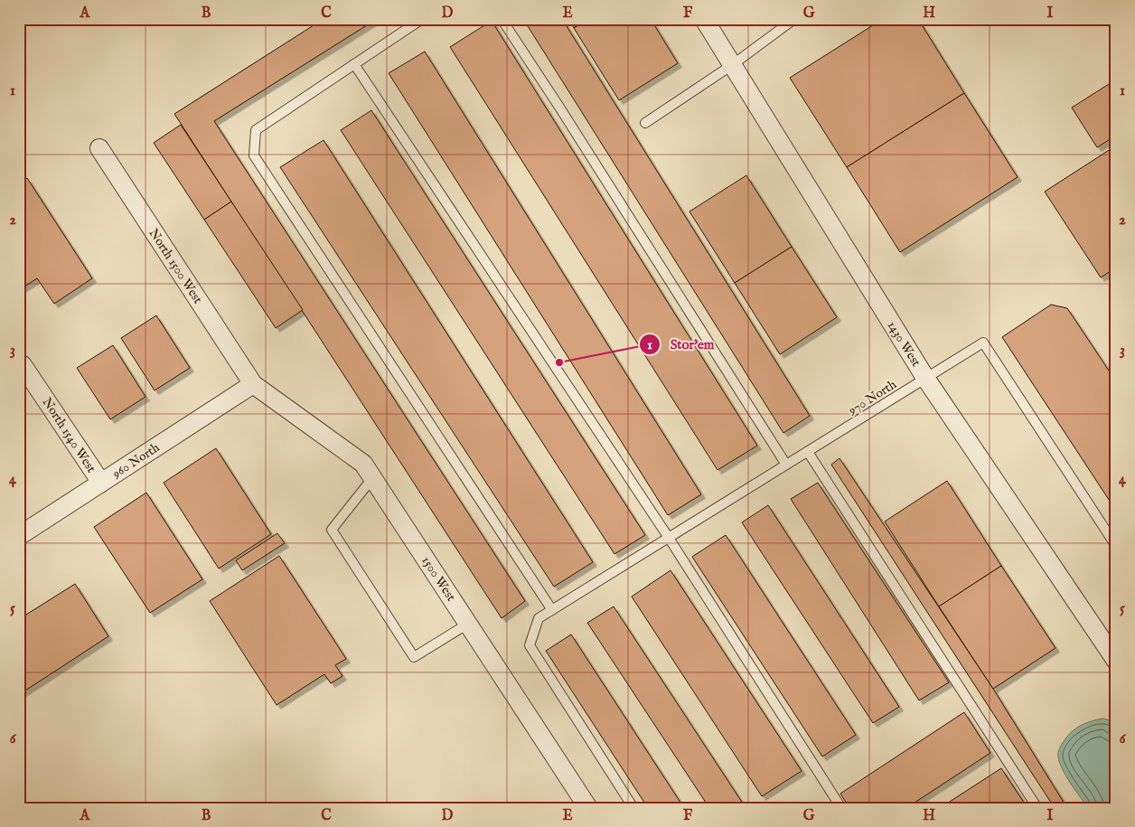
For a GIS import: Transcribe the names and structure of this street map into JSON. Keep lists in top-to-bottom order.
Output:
{
  "streets": {
    "street": [
      "North 1500 West",
      "1430 West",
      "North 1540 West",
      "960 North",
      "1500 West"
    ],
    "lane": ["970 North"]
  },
  "crossings": [
    ["North 1500 West", "960 North"],
    ["North 1500 West", "1500 West"],
    ["1430 West", "970 North"],
    ["North 1540 West", "960 North"],
    ["960 North", "1500 West"]
  ],
  "places": ["Stor'em"],
  "grid": {
    "columns": [
      "A",
      "B",
      "C",
      "D",
      "E",
      "F",
      "G",
      "H",
      "I"
    ],
    "rows": [
      "1",
      "2",
      "3",
      "4",
      "5",
      "6"
    ]
  }
}
